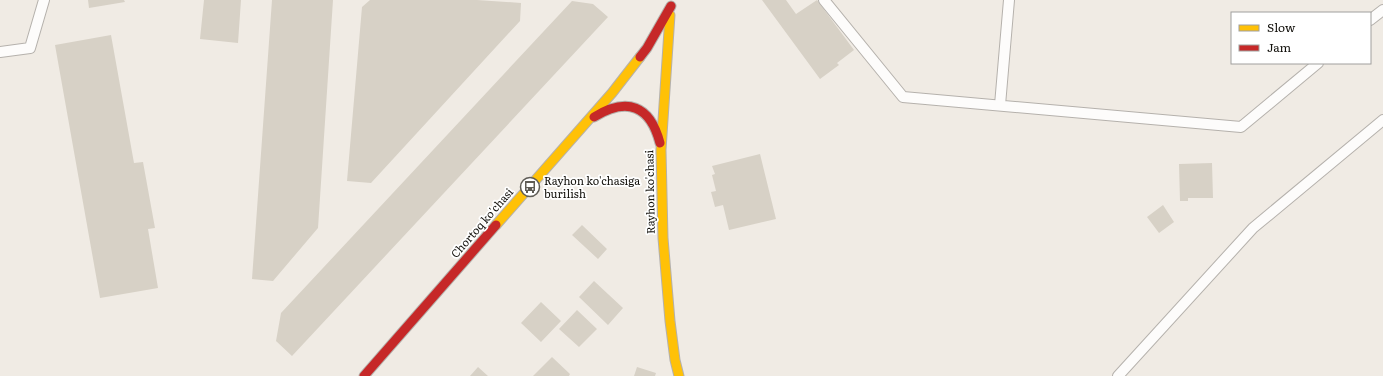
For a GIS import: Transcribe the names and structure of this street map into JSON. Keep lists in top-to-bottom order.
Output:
{
  "streets": {
    "street": ["Rayhon ko'chasi", "Chortoq ko'chasi"]
  },
  "crossings": [
    ["Rayhon ko'chasi", "Chortoq ko'chasi"]
  ],
  "places": {
    "bus stop": ["Rayhon ko'chasiga burilish"]
  },
  "legend": ["Slow", "Jam"]
}
